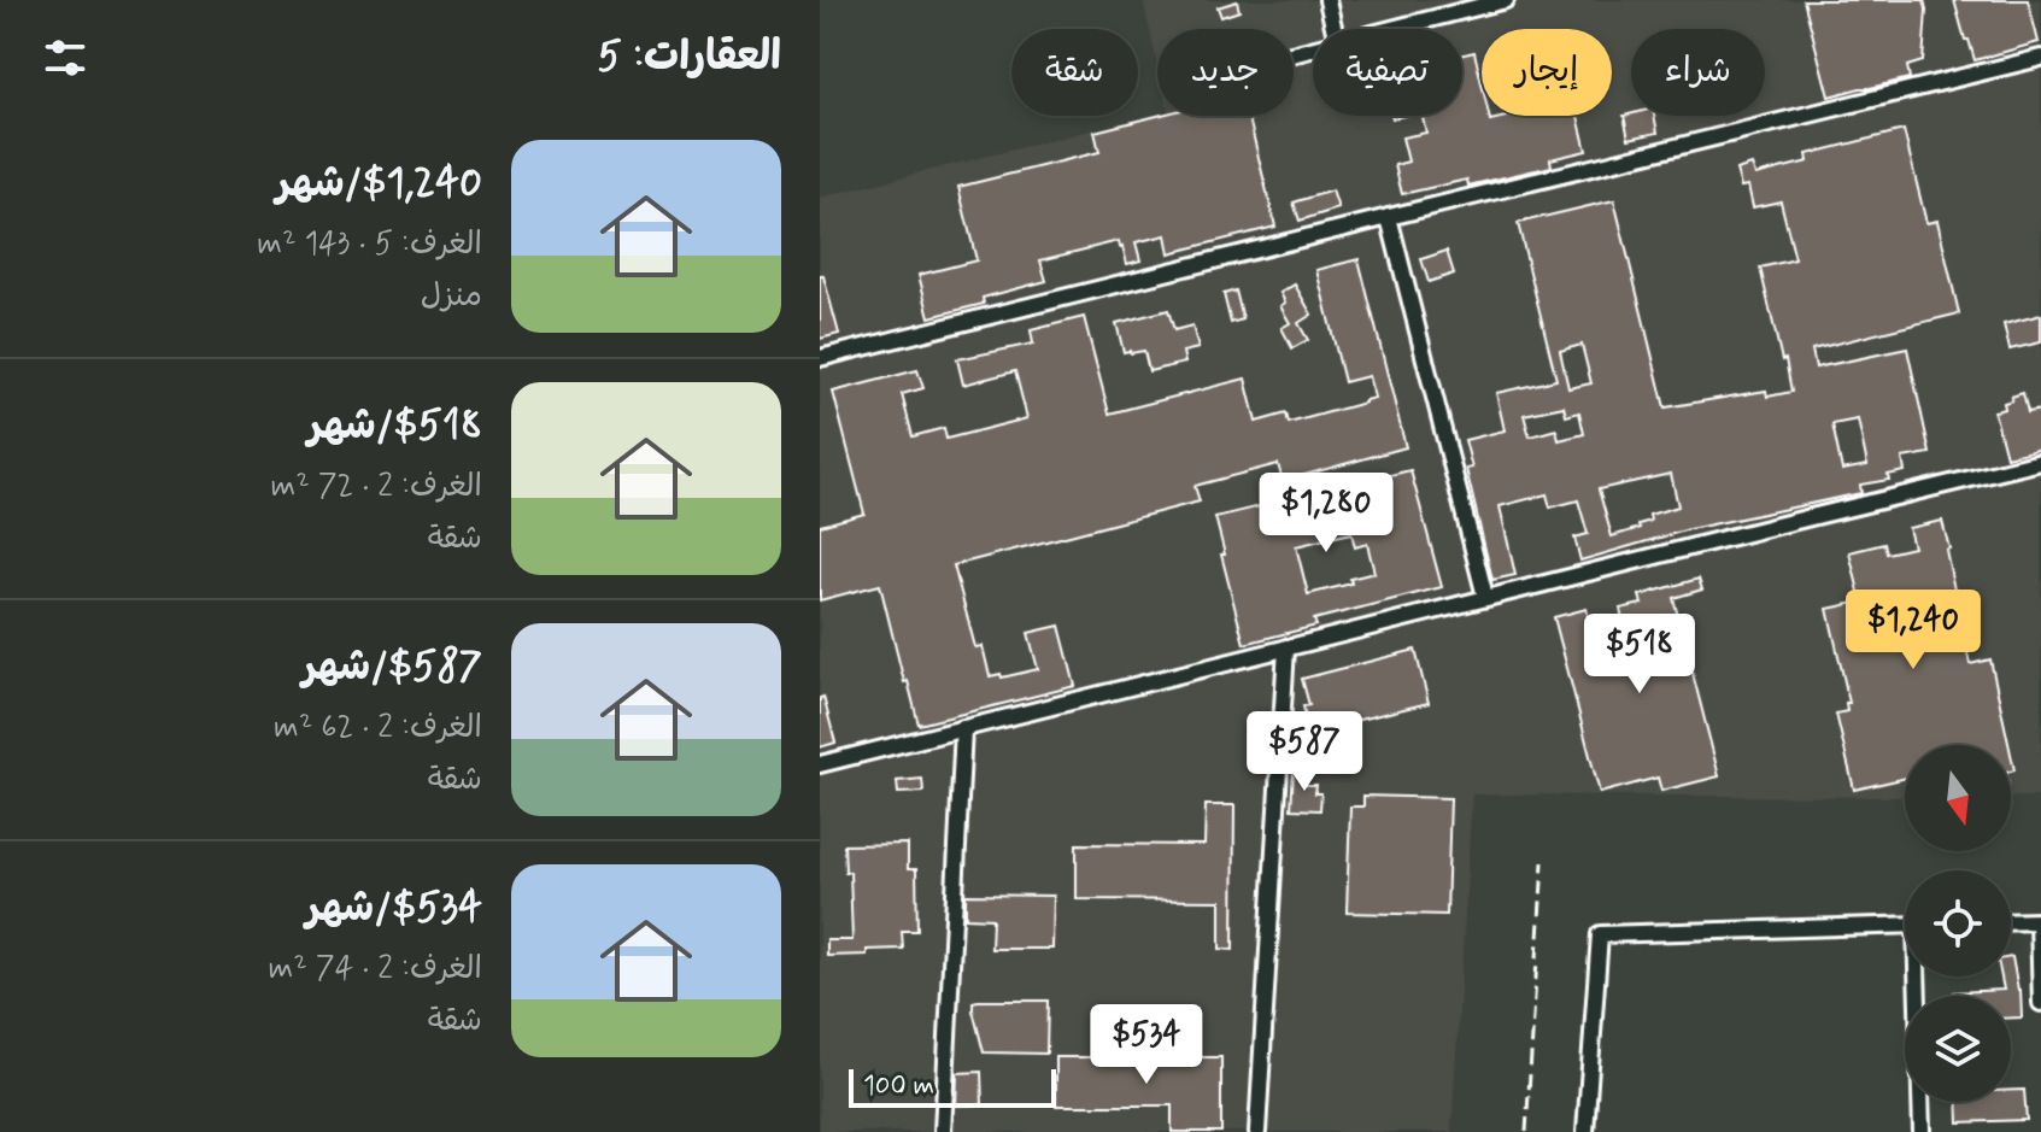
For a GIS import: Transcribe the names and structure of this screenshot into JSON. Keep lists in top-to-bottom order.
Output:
{
  "scale_bar": "100 m",
  "north": "bottom",
  "page": {
    "heading": "العقارات: 5",
    "chip": [
      "شراء",
      "إيجار",
      "تصفية",
      "جديد",
      "شقة"
    ],
    "list": [
      {
        "name": "$1,240/شهر",
        "note": "الغرف: 5 · 143 m² · منزل"
      },
      {
        "name": "$518/شهر",
        "note": "الغرف: 2 · 72 m² · شقة"
      },
      {
        "name": "$587/شهر",
        "note": "الغرف: 2 · 62 m² · شقة"
      },
      {
        "name": "$534/شهر",
        "note": "الغرف: 2 · 74 m² · شقة"
      }
    ],
    "price": [
      "$1,280",
      "$1,240",
      "$518",
      "$587",
      "$534"
    ],
    "scale": "100 m"
  }
}
